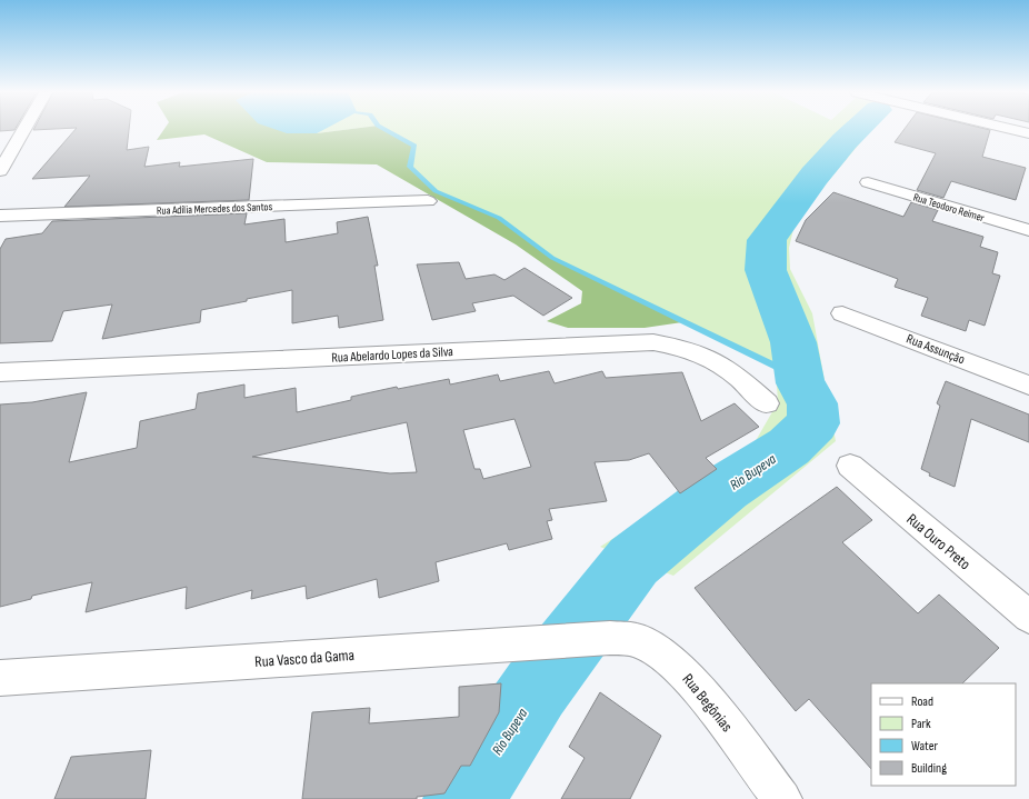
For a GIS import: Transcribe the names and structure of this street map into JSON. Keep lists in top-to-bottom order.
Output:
{
  "streets": {
    "street": [
      "Rua Teodoro Reimer",
      "Rua Adília Mercedes dos Santos",
      "Rua Assunção",
      "Rua Abelardo Lopes da Silva",
      "Rua Ouro Preto",
      "Rua Vasco da Gama",
      "Rua Begônias"
    ]
  },
  "crossings": [
    ["Rua Vasco da Gama", "Rua Begônias"]
  ],
  "water": ["Rio Bupeva"],
  "legend": [
    "Road",
    "Park",
    "Water",
    "Building"
  ]
}
